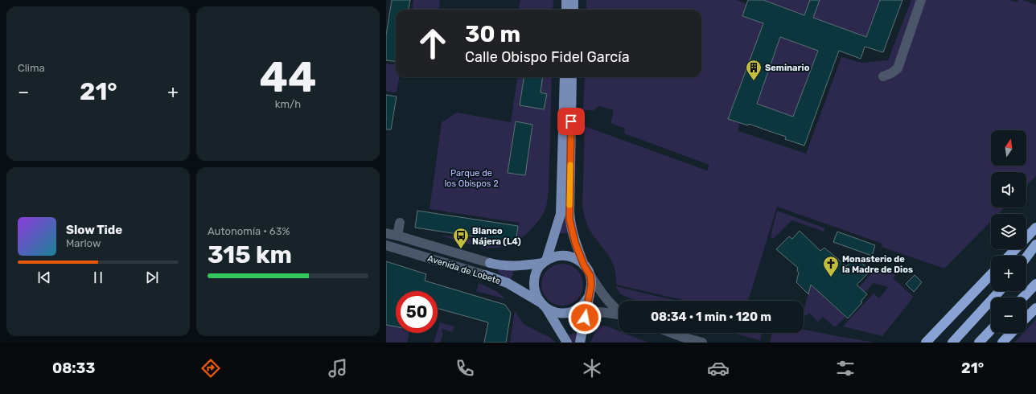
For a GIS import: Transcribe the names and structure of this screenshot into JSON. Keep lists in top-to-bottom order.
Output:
{
  "streets": {
    "main road": ["Avenida de Lobete"]
  },
  "parks": ["Parque de los Obispos 2"],
  "places": {
    "building": ["Seminario"],
    "bus stop": ["Blanco Nájera (L4)"],
    "church": ["Monasterio de la Madre de Dios"]
  },
  "north": "top",
  "page": {
    "tile": [
      "Clima",
      ["44", "km/h"],
      ["Autonomía · 63%", "315 km"]
    ],
    "turn": ["30 m", "Calle Obispo Fidel García"],
    "heat": ["−", "21°", "+"],
    "map_buttons": ["+", "−"],
    "song": ["Slow Tide", "Marlow"],
    "limit": "50",
    "trip": "08:34 · 1 min · 120 m",
    "tabs": ["08:33", "21°"]
  }
}
